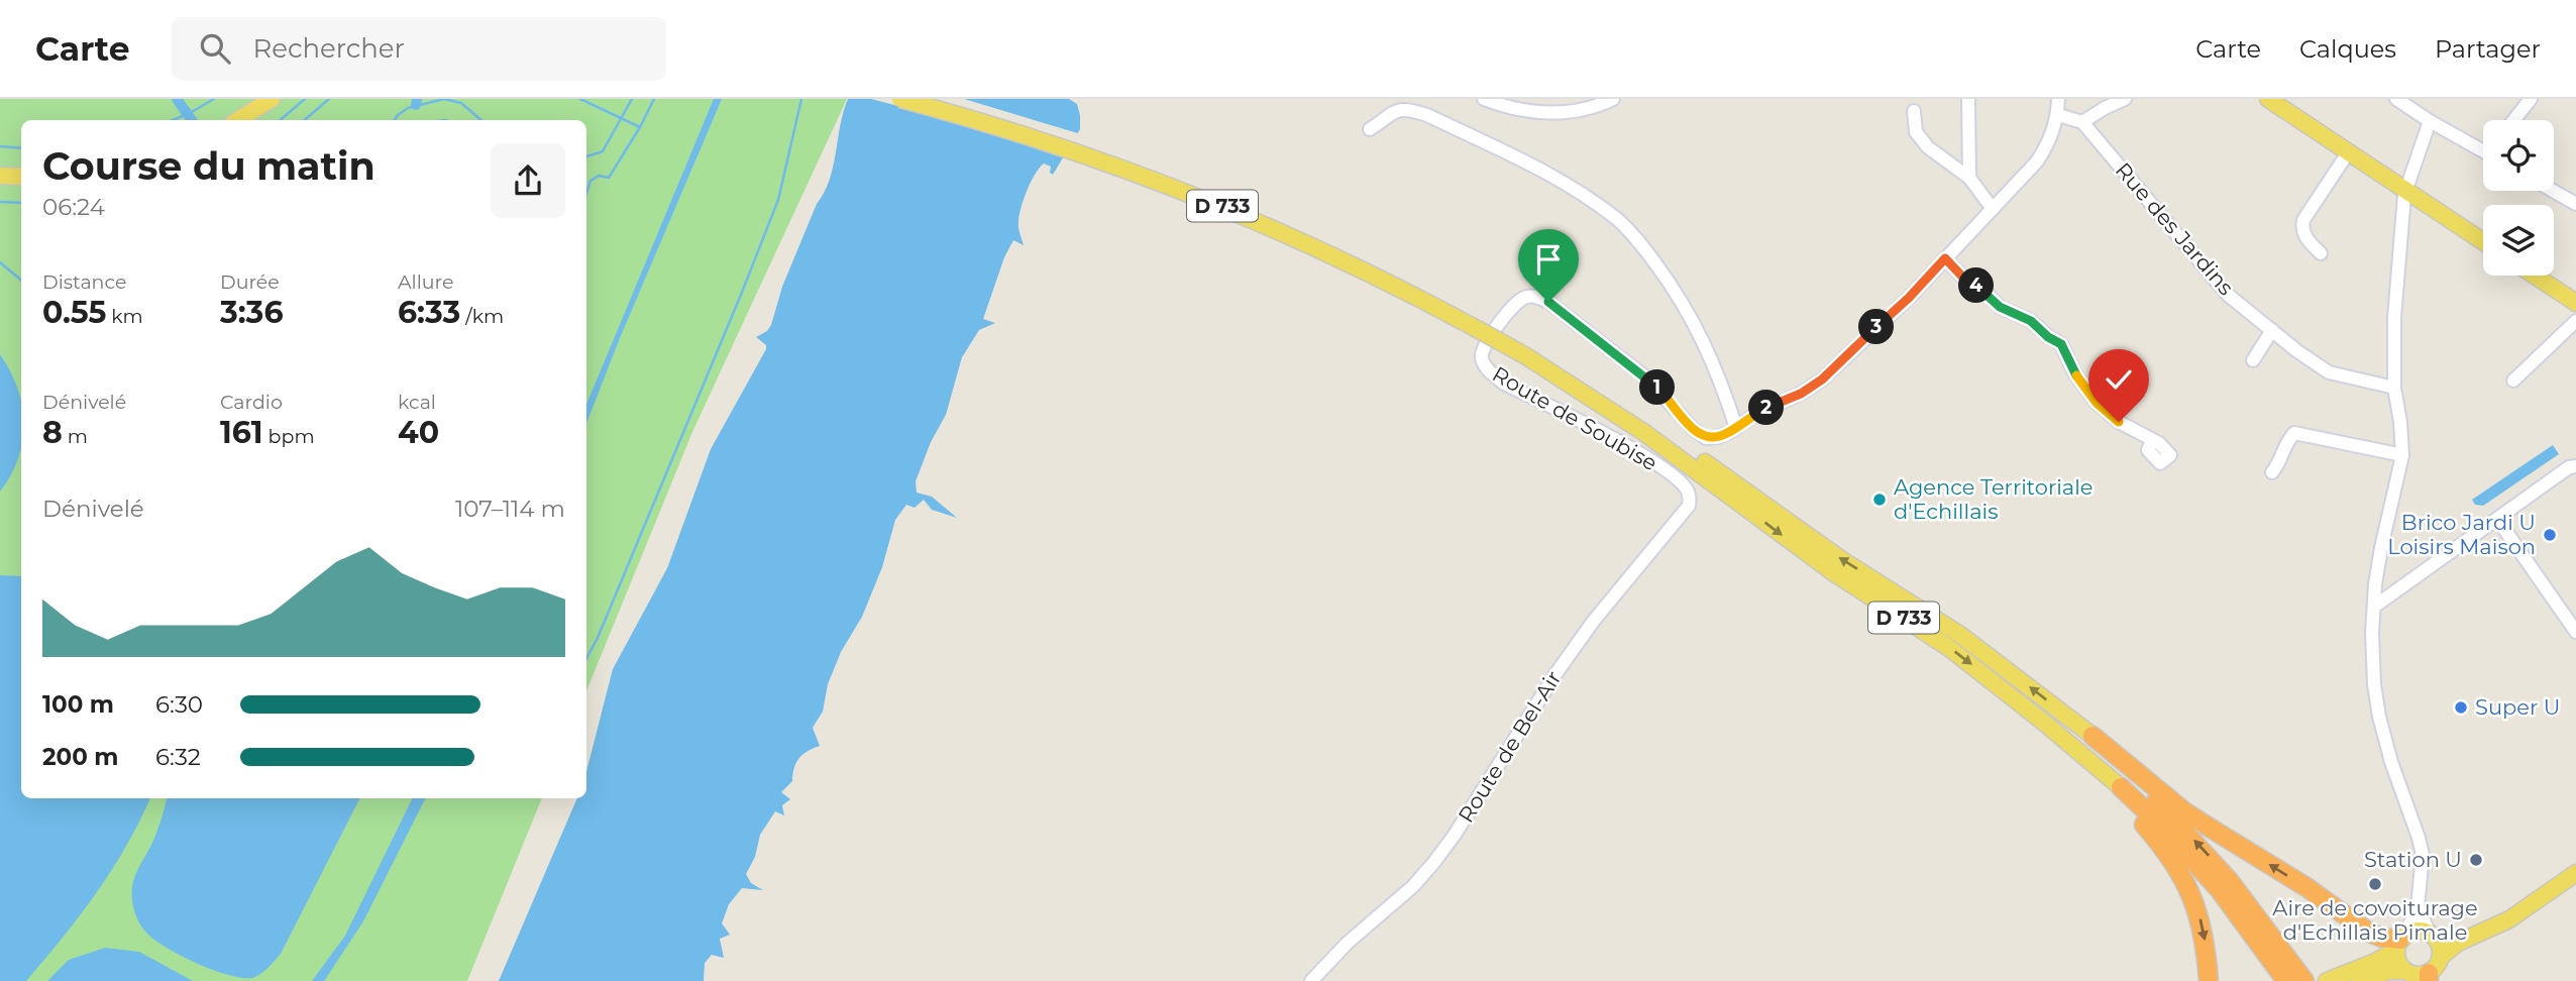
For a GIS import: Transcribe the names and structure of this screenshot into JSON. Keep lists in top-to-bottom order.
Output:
{
  "streets": {
    "highway": ["D 733"],
    "street": ["Rue des Jardins", "Route de Soubise", "Route de Bel-Air"]
  },
  "crossings": [
    ["Route de Soubise", "Route de Bel-Air"]
  ],
  "places": [
    "Agence Territoriale d'Echillais",
    "Brico Jardi U Loisirs Maison",
    "Super U",
    "Station U",
    "Aire de covoiturage d'Echillais Pimale"
  ],
  "page": {
    "header": "Carte",
    "search": "Rechercher",
    "nav": ["Carte", "Calques", "Partager"],
    "heading": ["Course du matin", "06:24"],
    "stats": [
      ["Distance", "0.55 km"],
      ["Durée", "3:36"],
      ["Allure", "6:33 /km"],
      ["Dénivelé", "8 m"],
      ["Cardio", "161 bpm"],
      ["kcal", "40"]
    ],
    "pins": [
      "4",
      "3",
      "1",
      "2"
    ],
    "chart": ["Dénivelé", "107–114 m"],
    "list": [
      {
        "name": "100 m",
        "note": "6:30"
      },
      {
        "name": "200 m",
        "note": "6:32"
      }
    ]
  }
}
